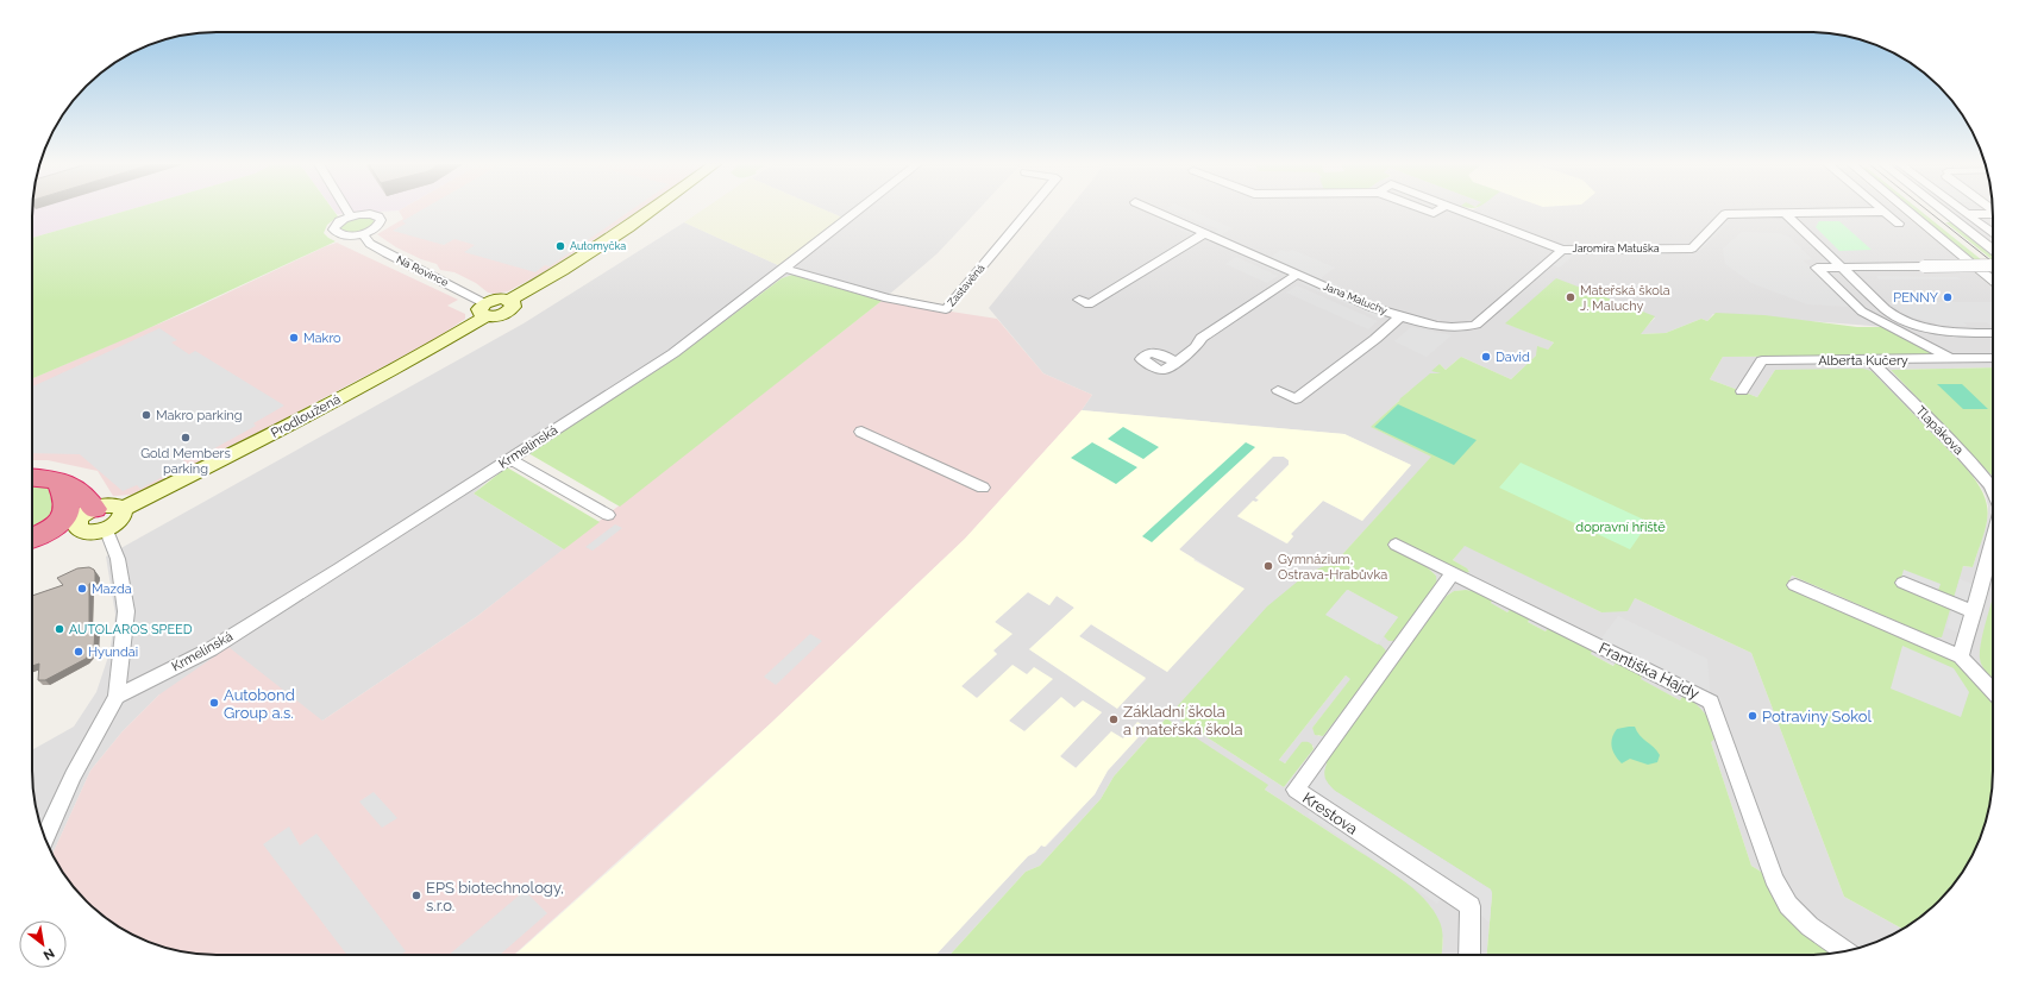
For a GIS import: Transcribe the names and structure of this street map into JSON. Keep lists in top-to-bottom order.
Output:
{
  "streets": {
    "main road": ["Prodloužená"],
    "street": [
      "Jaromíra Matuška",
      "Na Rovince",
      "Zastavěná",
      "Jana Maluchy",
      "Alberta Kučery",
      "Tlapákova",
      "Krmelínská",
      "Františka Hajdy",
      "Krestova"
    ]
  },
  "crossings": [
    ["Jaromíra Matuška", "Jana Maluchy"],
    ["Na Rovince", "Prodloužená"],
    ["Zastavěná", "Krmelínská"],
    ["Alberta Kučery", "Tlapákova"],
    ["Františka Hajdy", "Krestova"]
  ],
  "parks": ["dopravní hřiště"],
  "places": [
    "Automyčka",
    "Mateřská škola J. Maluchy",
    "PENNY",
    "Makro",
    "David",
    "Makro parking",
    "Gold Members parking",
    "Gymnázium, Ostrava-Hrabůvka",
    "Mazda",
    "AUTOLAROS SPEED",
    "Hyundai",
    "Autobond Group a.s.",
    "Potraviny Sokol",
    "Základní škola a mateřská škola",
    "EPS biotechnology, s.r.o."
  ],
  "north": "bottom right"
}
